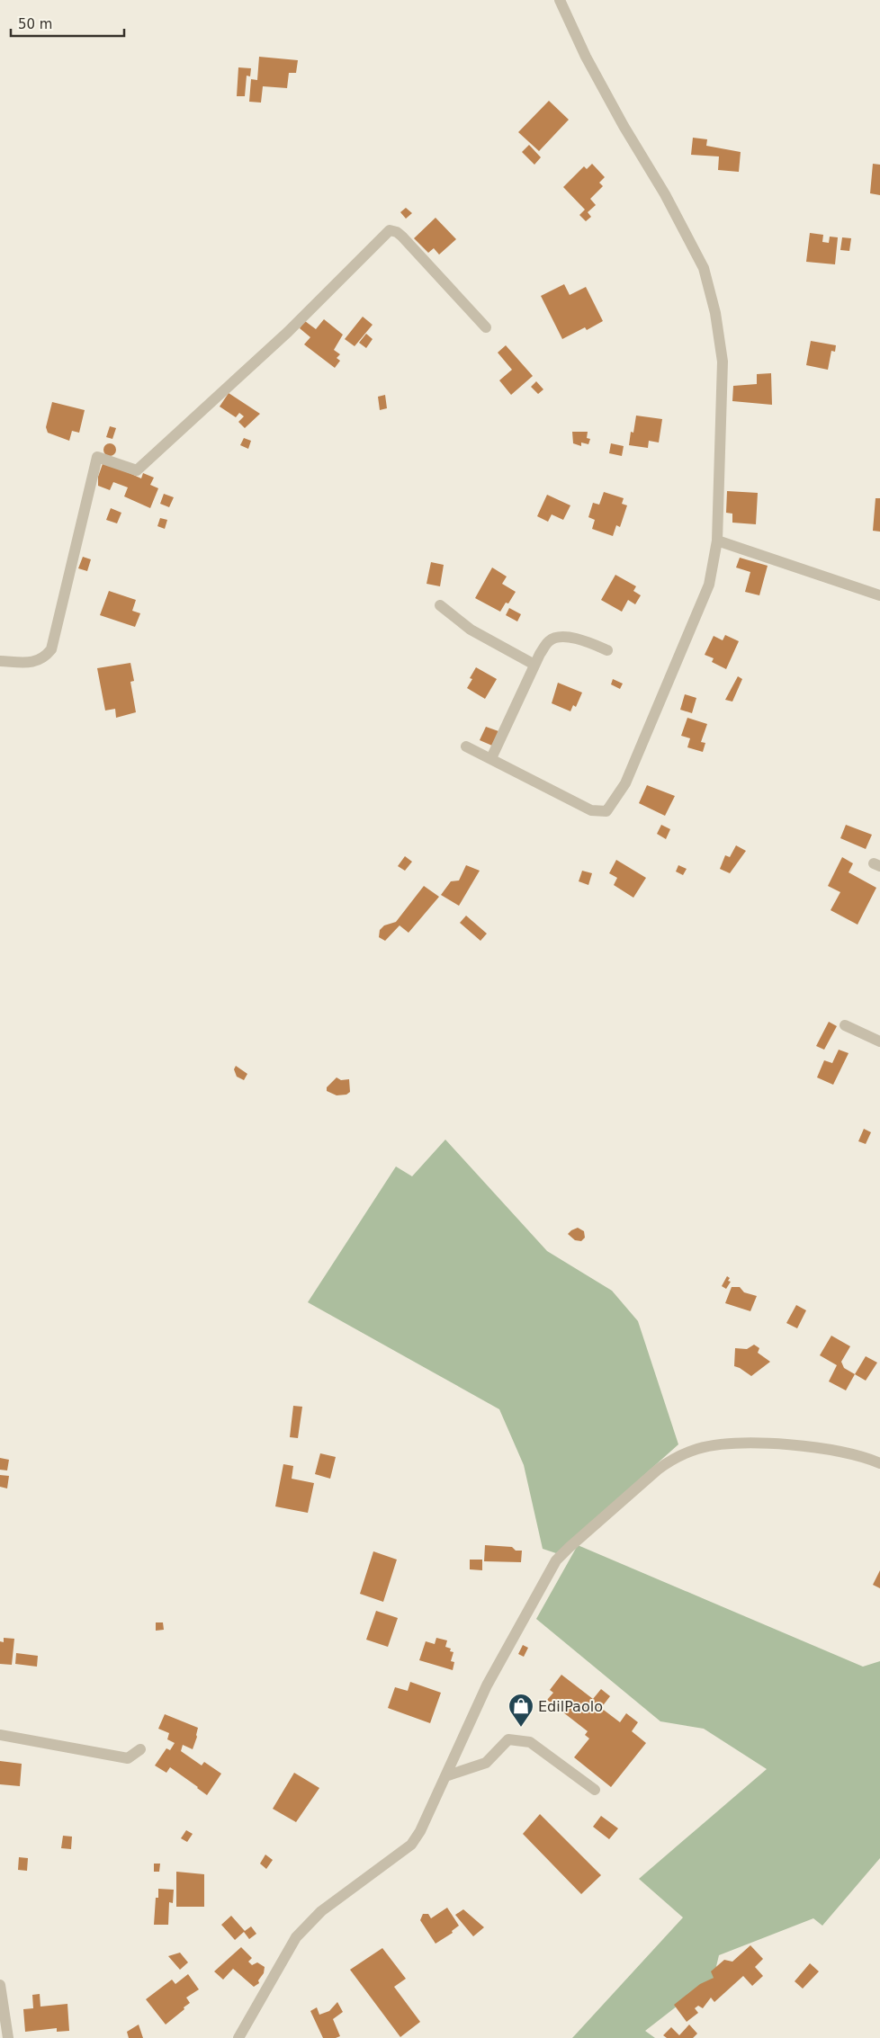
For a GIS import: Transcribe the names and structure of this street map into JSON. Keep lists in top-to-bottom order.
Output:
{
  "places": {
    "shop": ["EdilPaolo"]
  },
  "scale_bar": "50 m"
}
